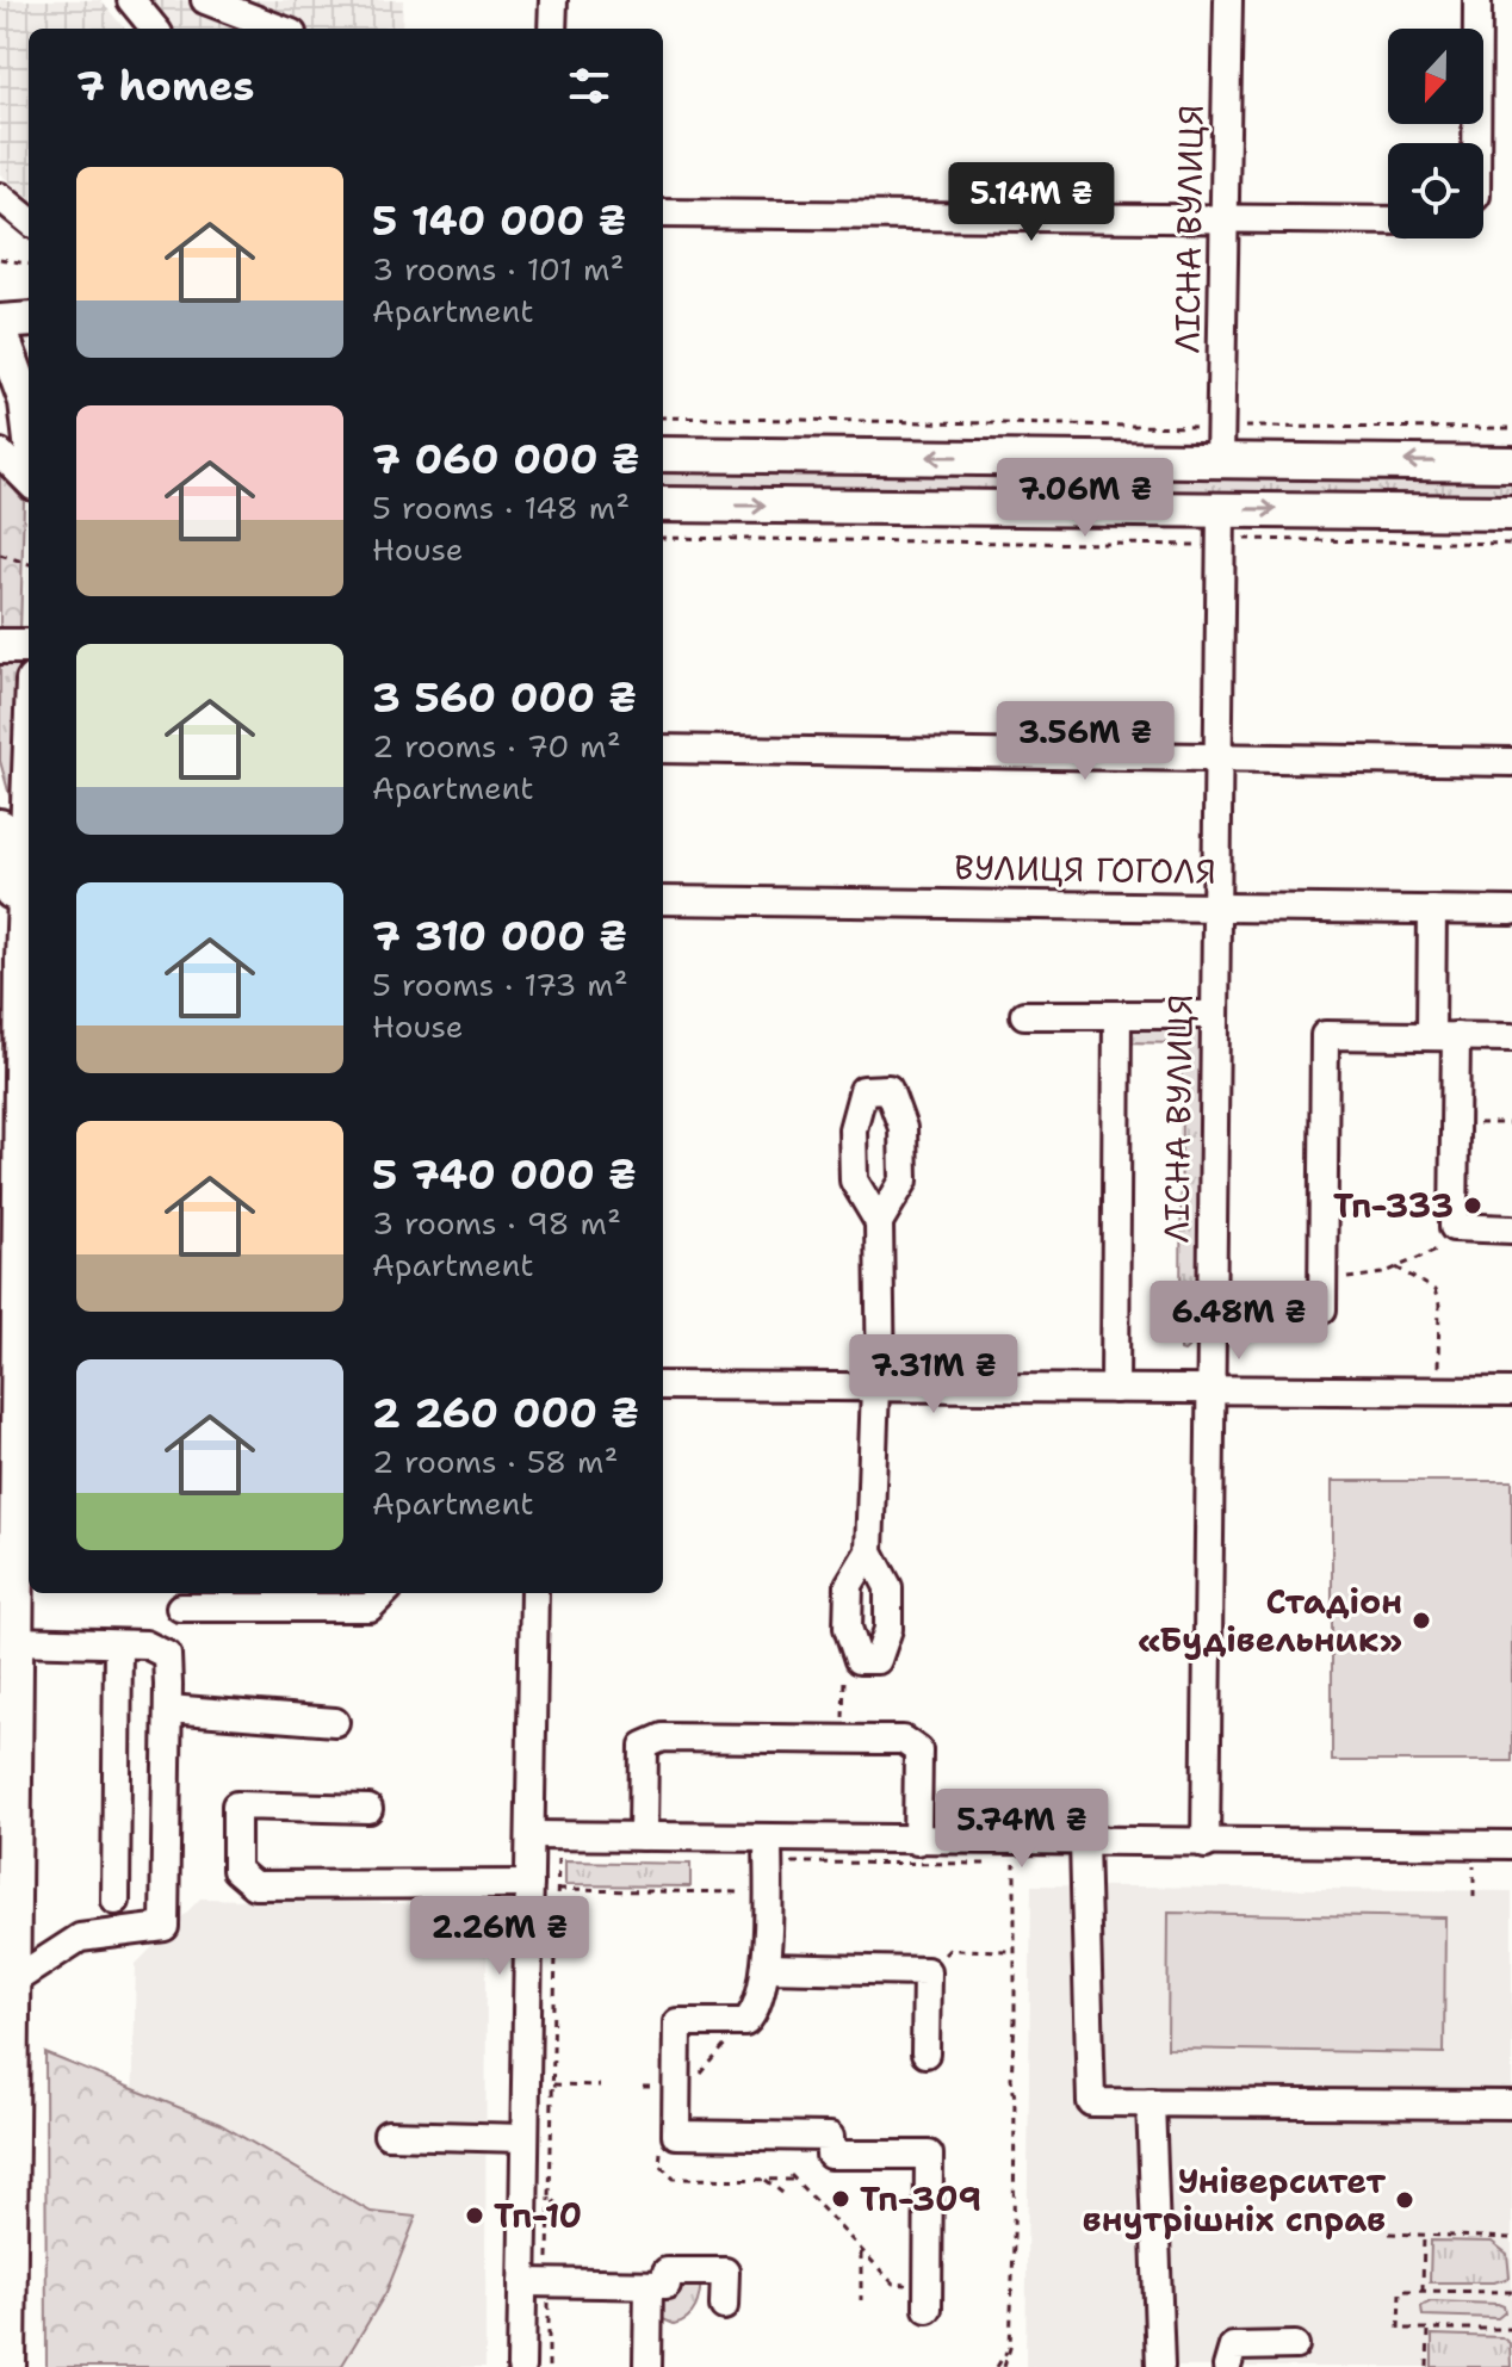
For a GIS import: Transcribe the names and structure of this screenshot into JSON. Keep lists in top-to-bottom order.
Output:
{
  "streets": {
    "street": ["ЛІСНА ВУЛИЦЯ", "ВУЛИЦЯ ГОГОЛЯ"]
  },
  "crossings": [
    ["ЛІСНА ВУЛИЦЯ", "ВУЛИЦЯ ГОГОЛЯ"]
  ],
  "places": [
    "Тп-333",
    "Стадіон «Будівельник»",
    "Тп-309",
    "Університет внутрішніх справ",
    "Тп-10"
  ],
  "north": "bottom",
  "page": {
    "heading": "7 homes",
    "list": [
      {
        "name": "5 140 000 ₴",
        "note": "3 rooms · 101 m² · Apartment"
      },
      {
        "name": "7 060 000 ₴",
        "note": "5 rooms · 148 m² · House"
      },
      {
        "name": "3 560 000 ₴",
        "note": "2 rooms · 70 m² · Apartment"
      },
      {
        "name": "7 310 000 ₴",
        "note": "5 rooms · 173 m² · House"
      },
      {
        "name": "5 740 000 ₴",
        "note": "3 rooms · 98 m² · Apartment"
      },
      {
        "name": "2 260 000 ₴",
        "note": "2 rooms · 58 m² · Apartment"
      }
    ],
    "price": [
      "5.14M ₴",
      "7.06M ₴",
      "3.56M ₴",
      "6.48M ₴",
      "7.31M ₴",
      "5.74M ₴",
      "2.26M ₴"
    ]
  }
}
